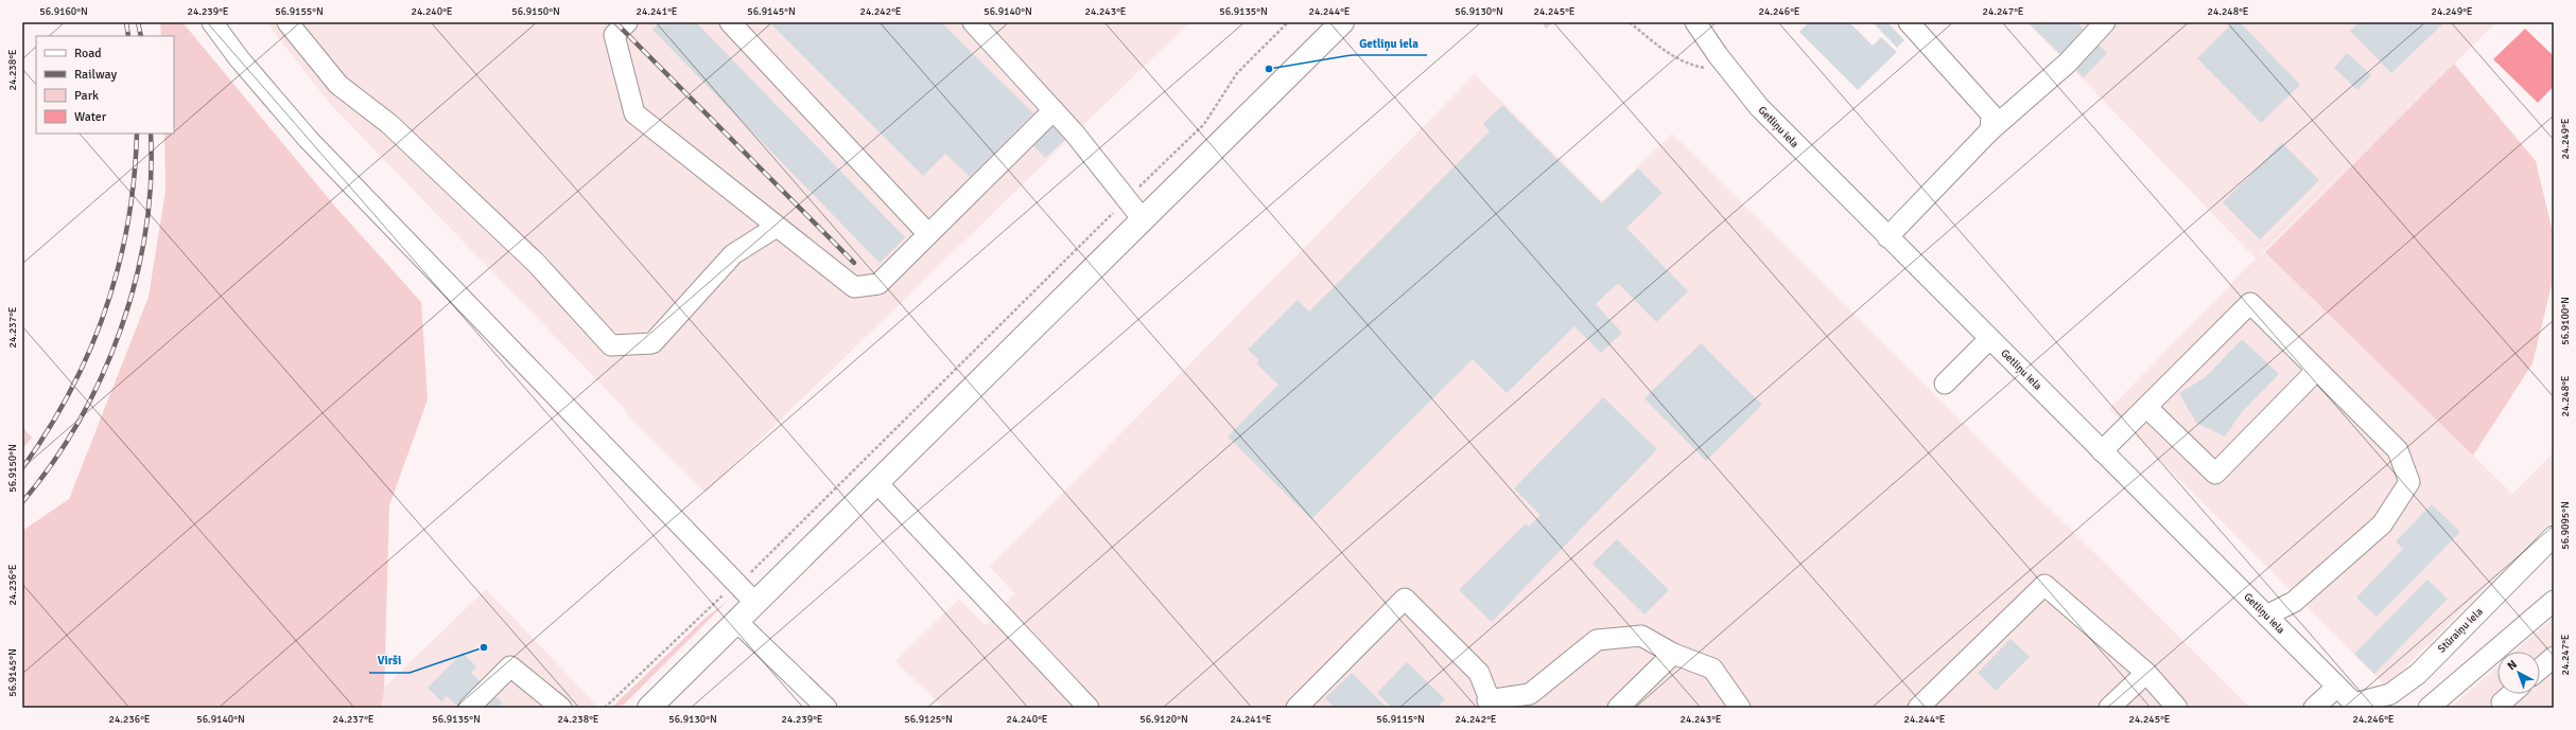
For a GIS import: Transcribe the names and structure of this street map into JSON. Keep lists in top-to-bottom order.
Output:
{
  "streets": {
    "street": ["Getliņu iela", "Stūraiņu iela"]
  },
  "crossings": [
    ["Getliņu iela", "Stūraiņu iela"]
  ],
  "places": ["Getliņu iela", "Virši"],
  "legend": [
    "Road",
    "Railway",
    "Park",
    "Water"
  ],
  "north": "top left",
  "coordinates": [
    "56.9160°N",
    "24.239°E",
    "56.9155°N",
    "24.240°E",
    "56.9150°N",
    "24.241°E",
    "56.9145°N",
    "24.242°E",
    "56.9140°N",
    "24.243°E",
    "56.9135°N",
    "24.244°E",
    "56.9130°N",
    "24.245°E",
    "24.246°E",
    "24.247°E",
    "24.248°E",
    "24.249°E",
    "24.238°E",
    "56.9100°N",
    "24.237°E",
    "56.9095°N",
    "24.236°E",
    "56.9125°N",
    "56.9120°N",
    "56.9115°N"
  ]
}
